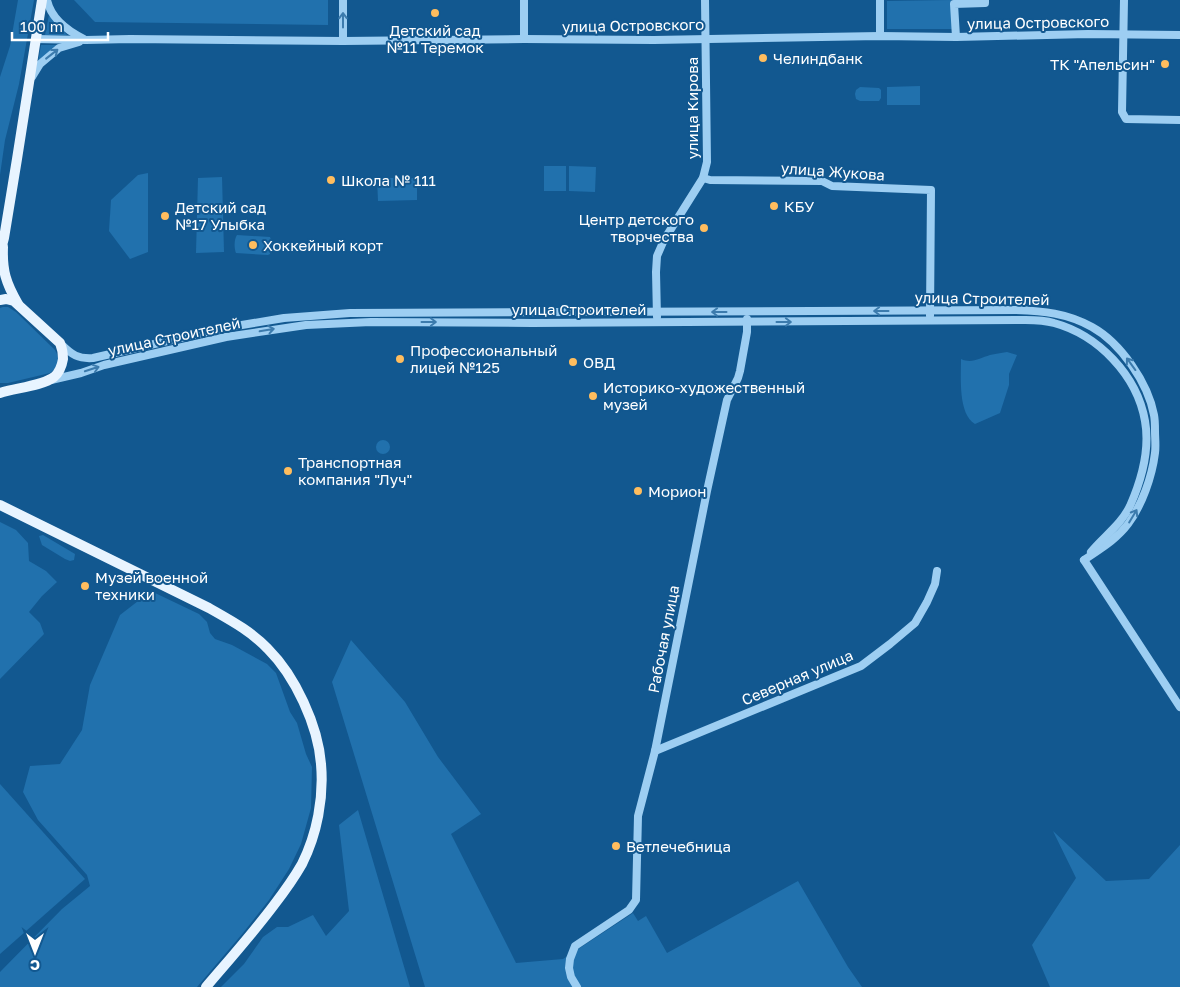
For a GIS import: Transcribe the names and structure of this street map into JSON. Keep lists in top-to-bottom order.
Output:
{
  "streets": {
    "street": [
      "улица Островского",
      "улица Кирова",
      "улица Жукова",
      "улица Строителей",
      "Рабочая улица",
      "Северная улица"
    ]
  },
  "crossings": [
    ["улица Островского", "улица Кирова"],
    ["улица Кирова", "улица Жукова"],
    ["улица Кирова", "улица Строителей"],
    ["улица Жукова", "улица Строителей"],
    ["улица Строителей", "Рабочая улица"],
    ["Рабочая улица", "Северная улица"]
  ],
  "places": [
    "Детский сад №11 Теремок",
    "Челиндбанк",
    "ТК \"Апельсин\"",
    "Школа № 111",
    "КБУ",
    "Детский сад №17 Улыбка",
    "Центр детского творчества",
    "Хоккейный корт",
    "Профессиональный лицей №125",
    "ОВД",
    "Историко-художественный музей",
    "Транспортная компания \"Луч\"",
    "Морион",
    "Музей военной техники",
    "Ветлечебница"
  ],
  "scale_bar": "100 m",
  "north": "bottom"
}
